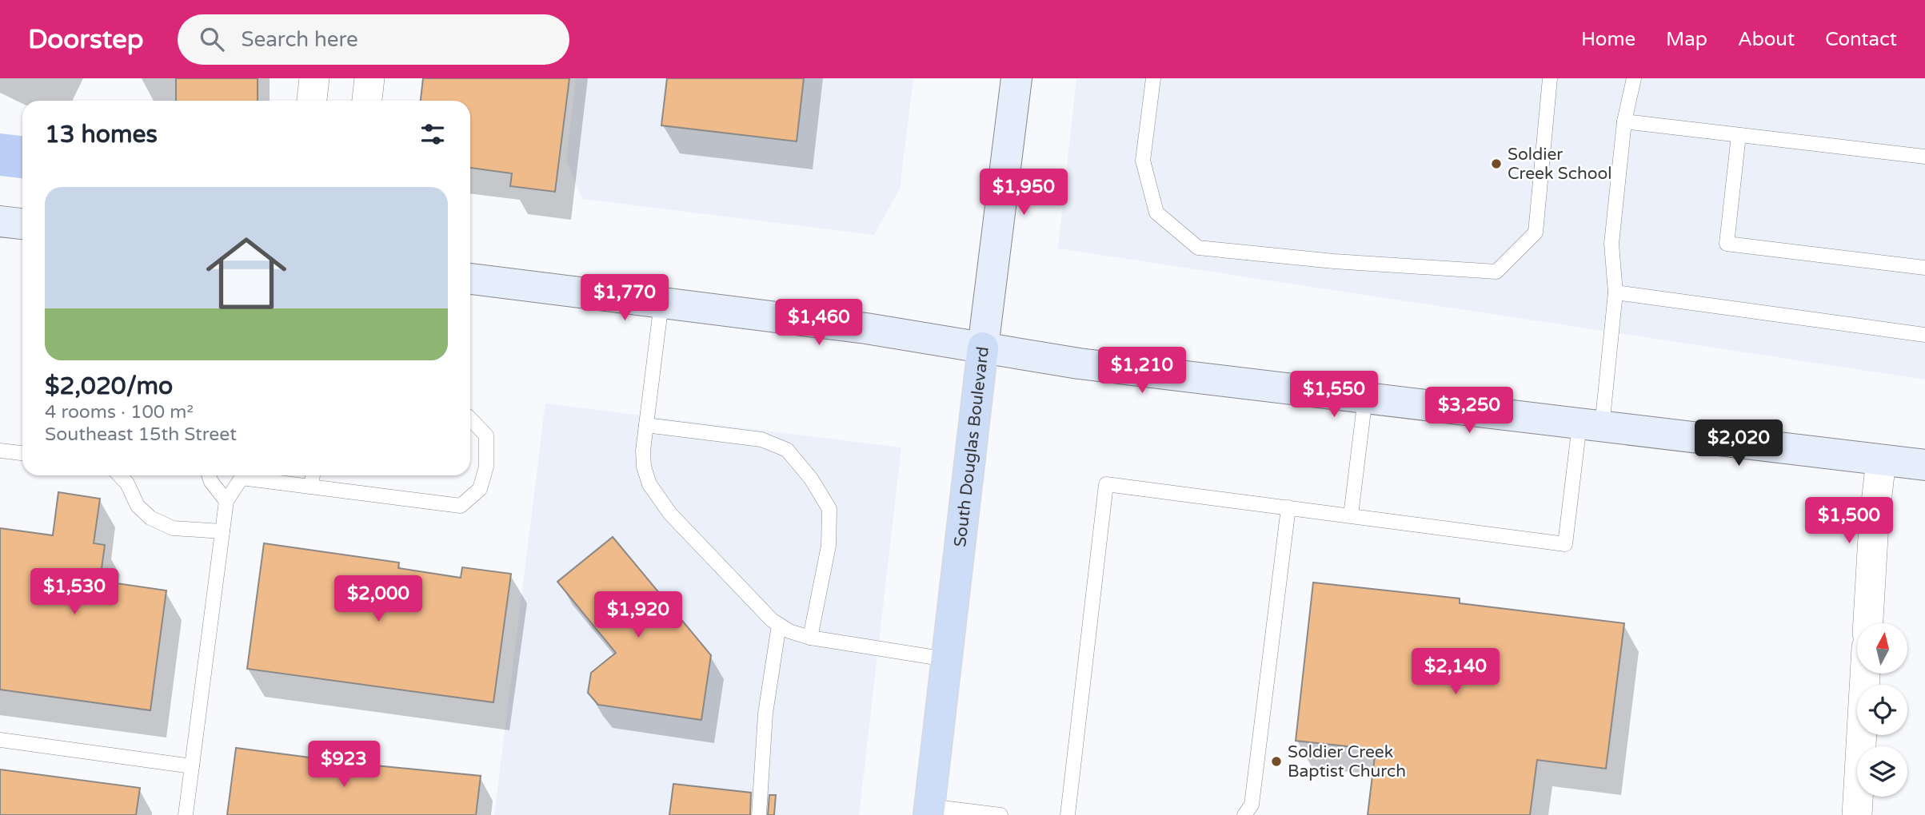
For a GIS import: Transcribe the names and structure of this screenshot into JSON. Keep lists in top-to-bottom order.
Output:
{
  "streets": {
    "main road": ["South Douglas Boulevard"]
  },
  "places": ["Soldier Creek School", "Soldier Creek Baptist Church"],
  "north": "top",
  "page": {
    "header": "Doorstep",
    "search": "Search here",
    "nav": [
      "Home",
      "Map",
      "About",
      "Contact"
    ],
    "heading": "13 homes",
    "list": [
      {
        "name": "$2,020/mo",
        "note": "4 rooms · 100 m² · Southeast 15th Street"
      }
    ],
    "price": [
      "$1,950",
      "$1,770",
      "$1,460",
      "$1,210",
      "$1,550",
      "$3,250",
      "$2,020",
      "$1,500",
      "$1,530",
      "$2,000",
      "$1,920",
      "$2,140",
      "$923"
    ]
  }
}
